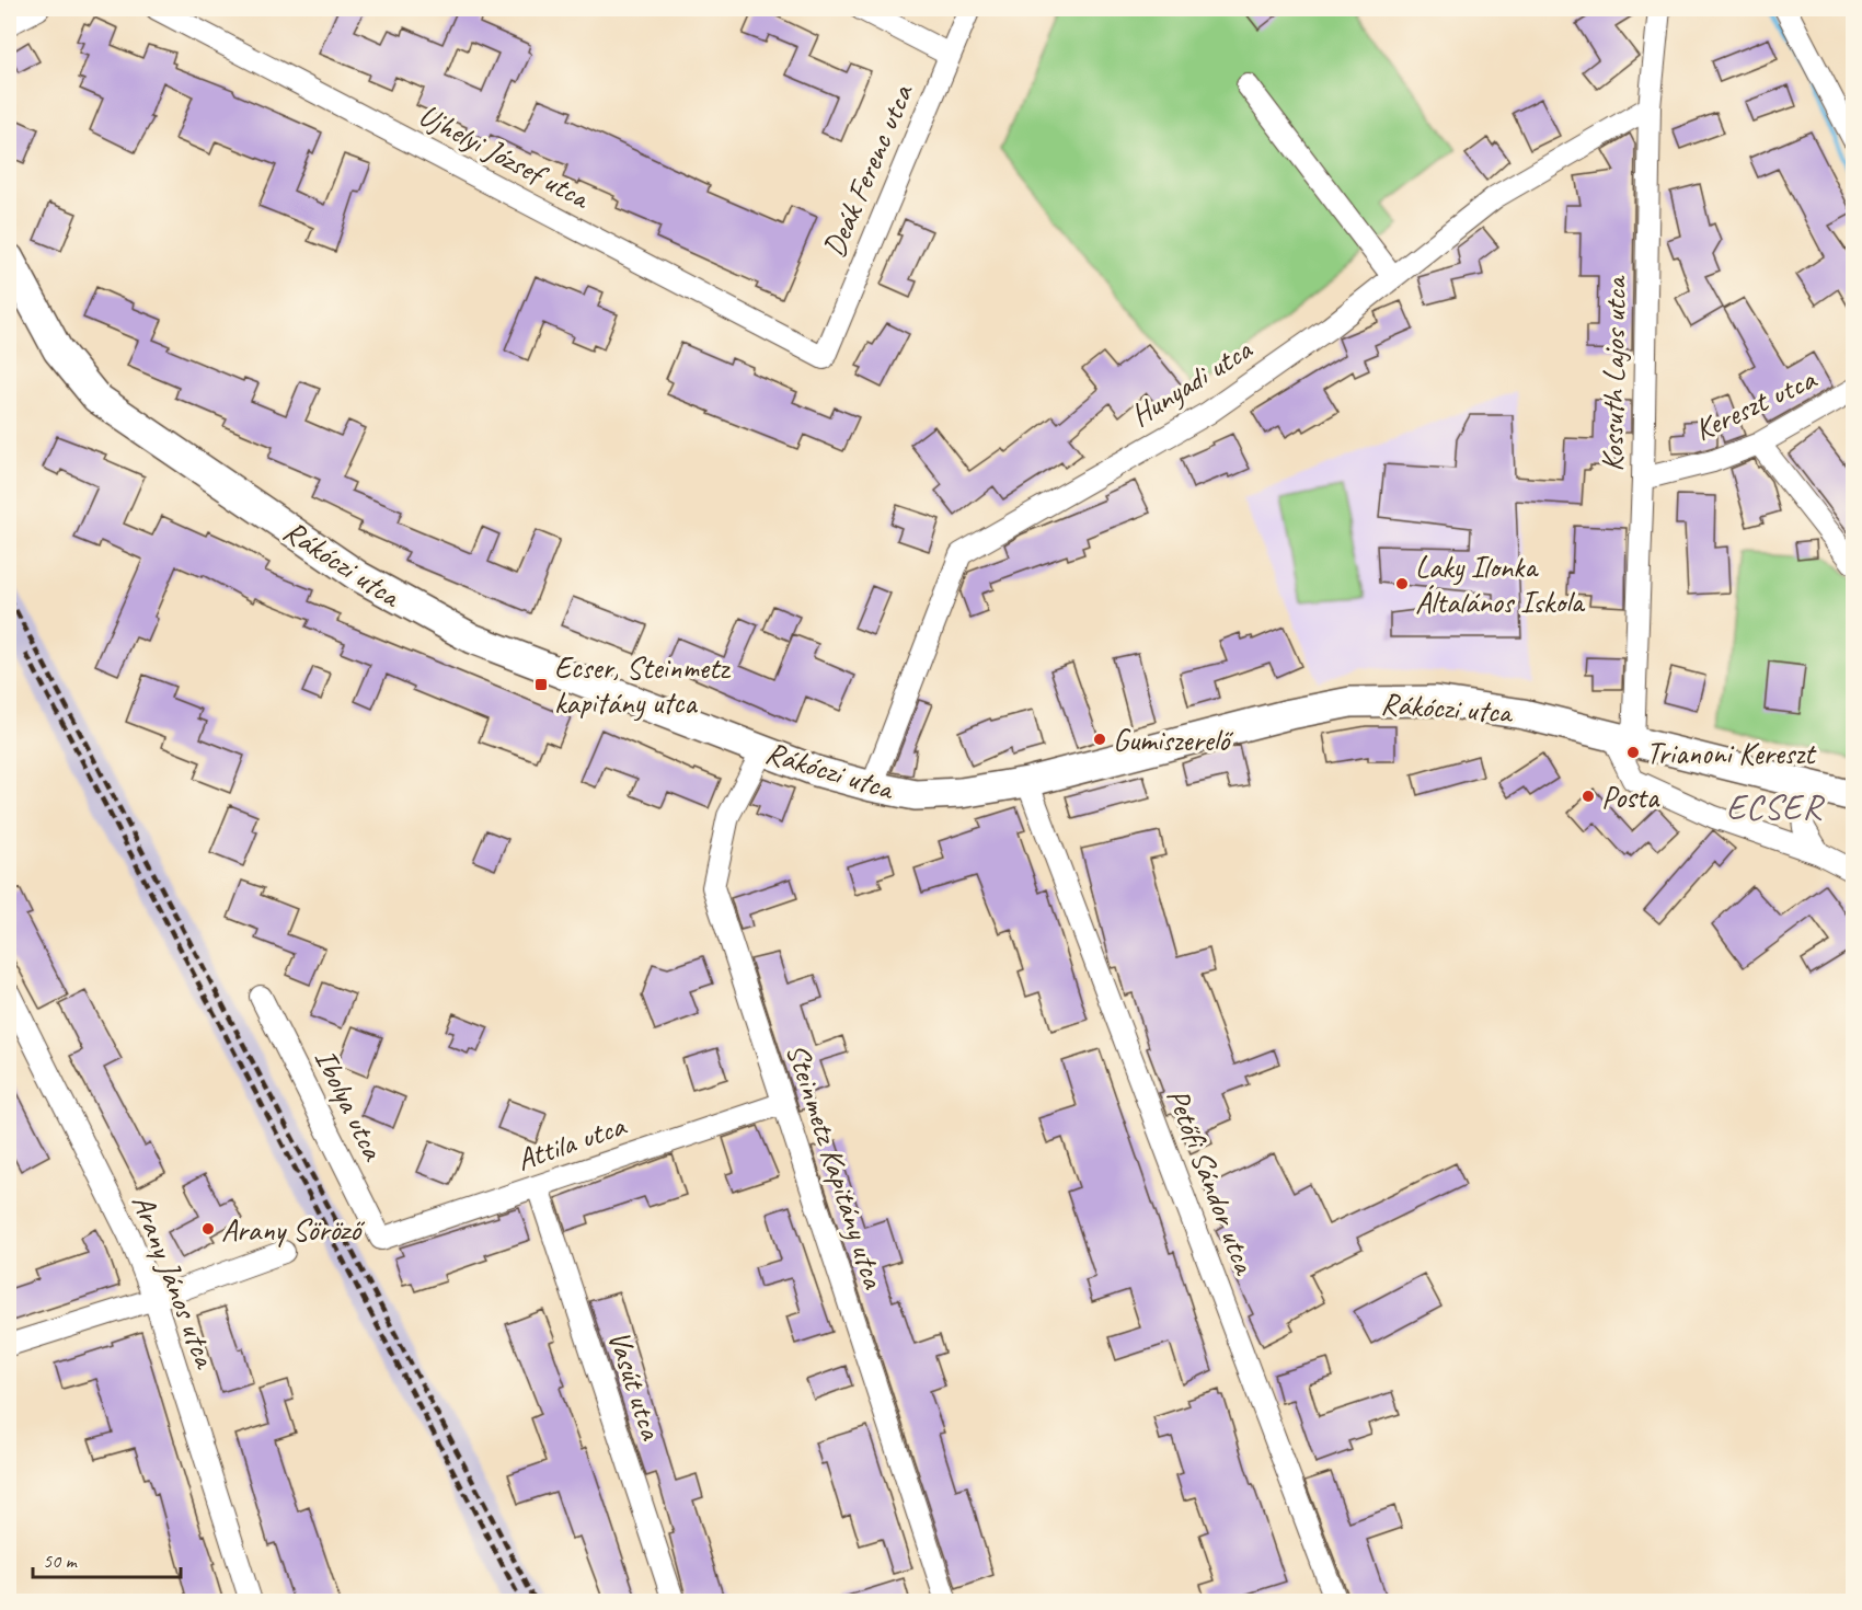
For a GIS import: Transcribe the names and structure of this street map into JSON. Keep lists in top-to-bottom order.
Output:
{
  "streets": {
    "main road": ["Rákóczi utca"],
    "street": [
      "Ujhelyi József utca",
      "Deák Ferenc utca",
      "Kossuth Lajos utca",
      "Hunyadi utca",
      "Kereszt utca",
      "Ibolya utca",
      "Attila utca",
      "Steinmetz Kapitány utca",
      "Petőfi Sándor utca",
      "Arany János utca",
      "Vasút utca"
    ]
  },
  "crossings": [
    ["Ujhelyi József utca", "Deák Ferenc utca"],
    ["Kossuth Lajos utca", "Hunyadi utca"],
    ["Kossuth Lajos utca", "Kereszt utca"],
    ["Kossuth Lajos utca", "Rákóczi utca"],
    ["Hunyadi utca", "Rákóczi utca"],
    ["Rákóczi utca", "Steinmetz Kapitány utca"],
    ["Rákóczi utca", "Petőfi Sándor utca"],
    ["Ibolya utca", "Attila utca"],
    ["Attila utca", "Steinmetz Kapitány utca"],
    ["Attila utca", "Vasút utca"]
  ],
  "districts": ["ECSER"],
  "places": {
    "other": [
      "Laky Ilonka Általános Iskola",
      "Gumiszerelő",
      "Trianoni Kereszt",
      "Posta",
      "Arany Söröző"
    ],
    "transit": ["Ecser, Steinmetz kapitány utca"]
  },
  "scale_bar": "50 m"
}
